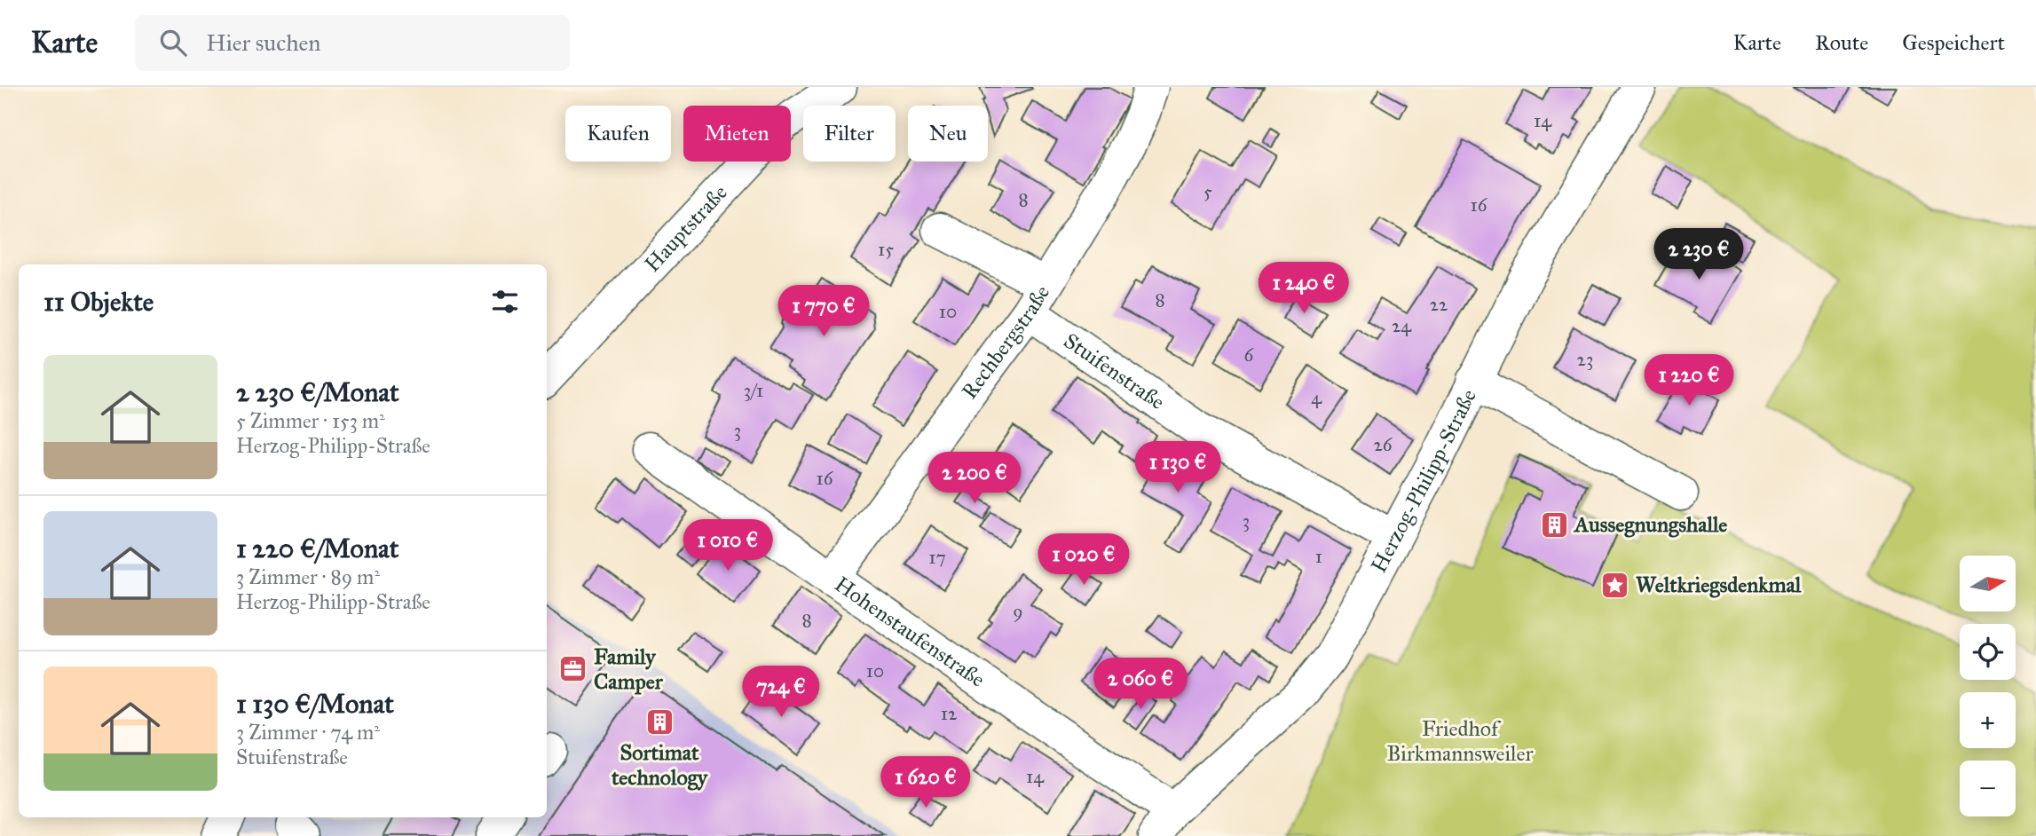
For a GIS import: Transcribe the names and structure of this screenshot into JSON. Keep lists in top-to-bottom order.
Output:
{
  "streets": {
    "street": [
      "Hauptstraße",
      "Rechbergstraße",
      "Stuifenstraße",
      "Herzog-Philipp-Straße",
      "Hohenstaufenstraße"
    ]
  },
  "crossings": [
    ["Rechbergstraße", "Stuifenstraße"],
    ["Rechbergstraße", "Hohenstaufenstraße"],
    ["Stuifenstraße", "Herzog-Philipp-Straße"],
    ["Herzog-Philipp-Straße", "Hohenstaufenstraße"]
  ],
  "parks": ["Friedhof Birkmannsweiler"],
  "places": {
    "building": ["Aussegnungshalle", "Sortimat technology"],
    "place": ["Weltkriegsdenkmal"],
    "office": ["Family Camper"]
  },
  "house_numbers": [
    "14",
    "5",
    "8",
    "16",
    "15",
    "8",
    "22",
    "10",
    "24",
    "6",
    "23",
    "3/1",
    "4",
    "3",
    "26",
    "16",
    "3",
    "1",
    "17",
    "9",
    "8",
    "10",
    "12",
    "14"
  ],
  "north": "right",
  "page": {
    "header": "Karte",
    "search": "Hier suchen",
    "nav": ["Karte", "Route", "Gespeichert"],
    "chip": [
      "Kaufen",
      "Mieten",
      "Filter",
      "Neu"
    ],
    "price": [
      "2 230 €",
      "1 240 €",
      "1 770 €",
      "1 220 €",
      "1 130 €",
      "2 200 €",
      "1 010 €",
      "1 020 €",
      "2 060 €",
      "724 €",
      "1 620 €"
    ],
    "heading": "11 Objekte",
    "list": [
      {
        "name": "2 230 €/Monat",
        "note": "5 Zimmer · 153 m² · Herzog-Philipp-Straße"
      },
      {
        "name": "1 220 €/Monat",
        "note": "3 Zimmer · 89 m² · Herzog-Philipp-Straße"
      },
      {
        "name": "1 130 €/Monat",
        "note": "3 Zimmer · 74 m² · Stuifenstraße"
      }
    ],
    "map_buttons": ["+", "−"]
  }
}
